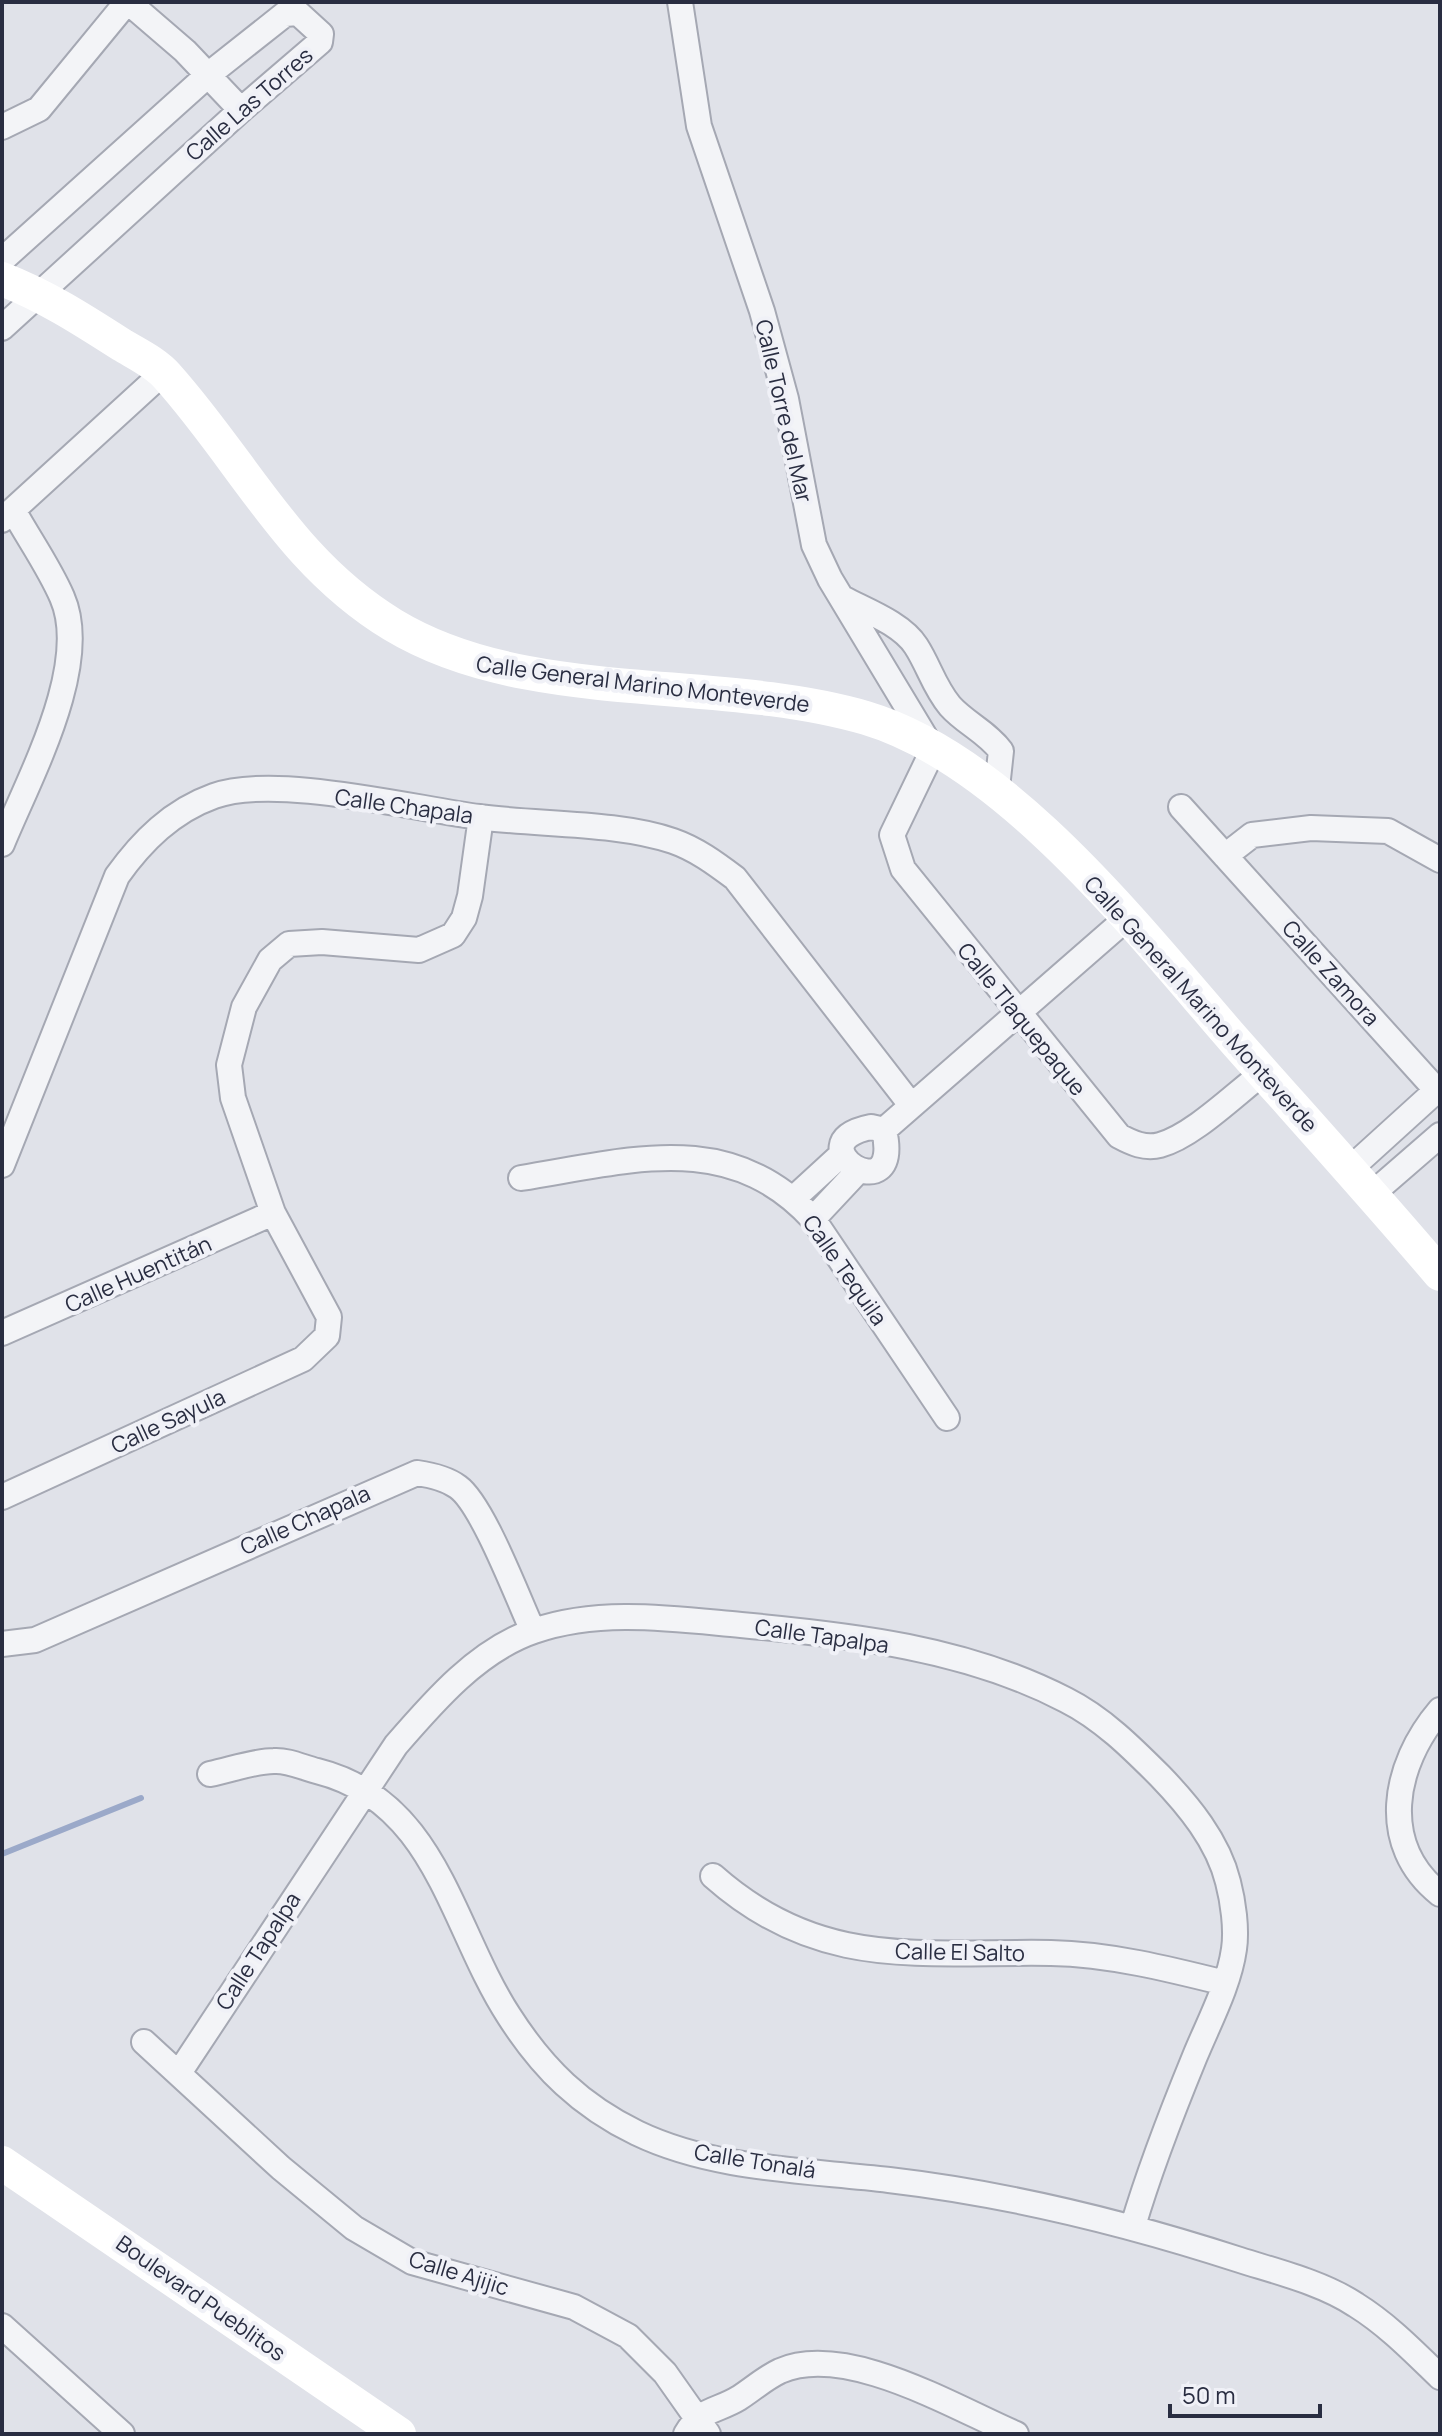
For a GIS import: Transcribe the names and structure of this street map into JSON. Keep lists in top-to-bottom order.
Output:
{
  "streets": {
    "street": [
      "Calle Las Torres",
      "Calle Torre del Mar",
      "Calle General Marino Monteverde",
      "Calle Chapala",
      "Calle Zamora",
      "Calle Tlaquepaque",
      "Calle Tequila",
      "Calle Huentitán",
      "Calle Sayula",
      "Calle Tapalpa",
      "Calle El Salto",
      "Calle Tonalá",
      "Calle Ajijic",
      "Boulevard Pueblitos"
    ]
  },
  "crossings": [
    ["Calle Las Torres", "Calle General Marino Monteverde"],
    ["Calle Torre del Mar", "Calle General Marino Monteverde"],
    ["Calle Torre del Mar", "Calle Tlaquepaque"],
    ["Calle General Marino Monteverde", "Calle Zamora"],
    ["Calle General Marino Monteverde", "Calle Tlaquepaque"],
    ["Calle Chapala", "Calle Tapalpa"],
    ["Calle Huentitán", "Calle Sayula"],
    ["Calle Tapalpa", "Calle El Salto"],
    ["Calle Tapalpa", "Calle Tonalá"],
    ["Calle Tapalpa", "Calle Ajijic"]
  ],
  "scale_bar": "50 m"
}
